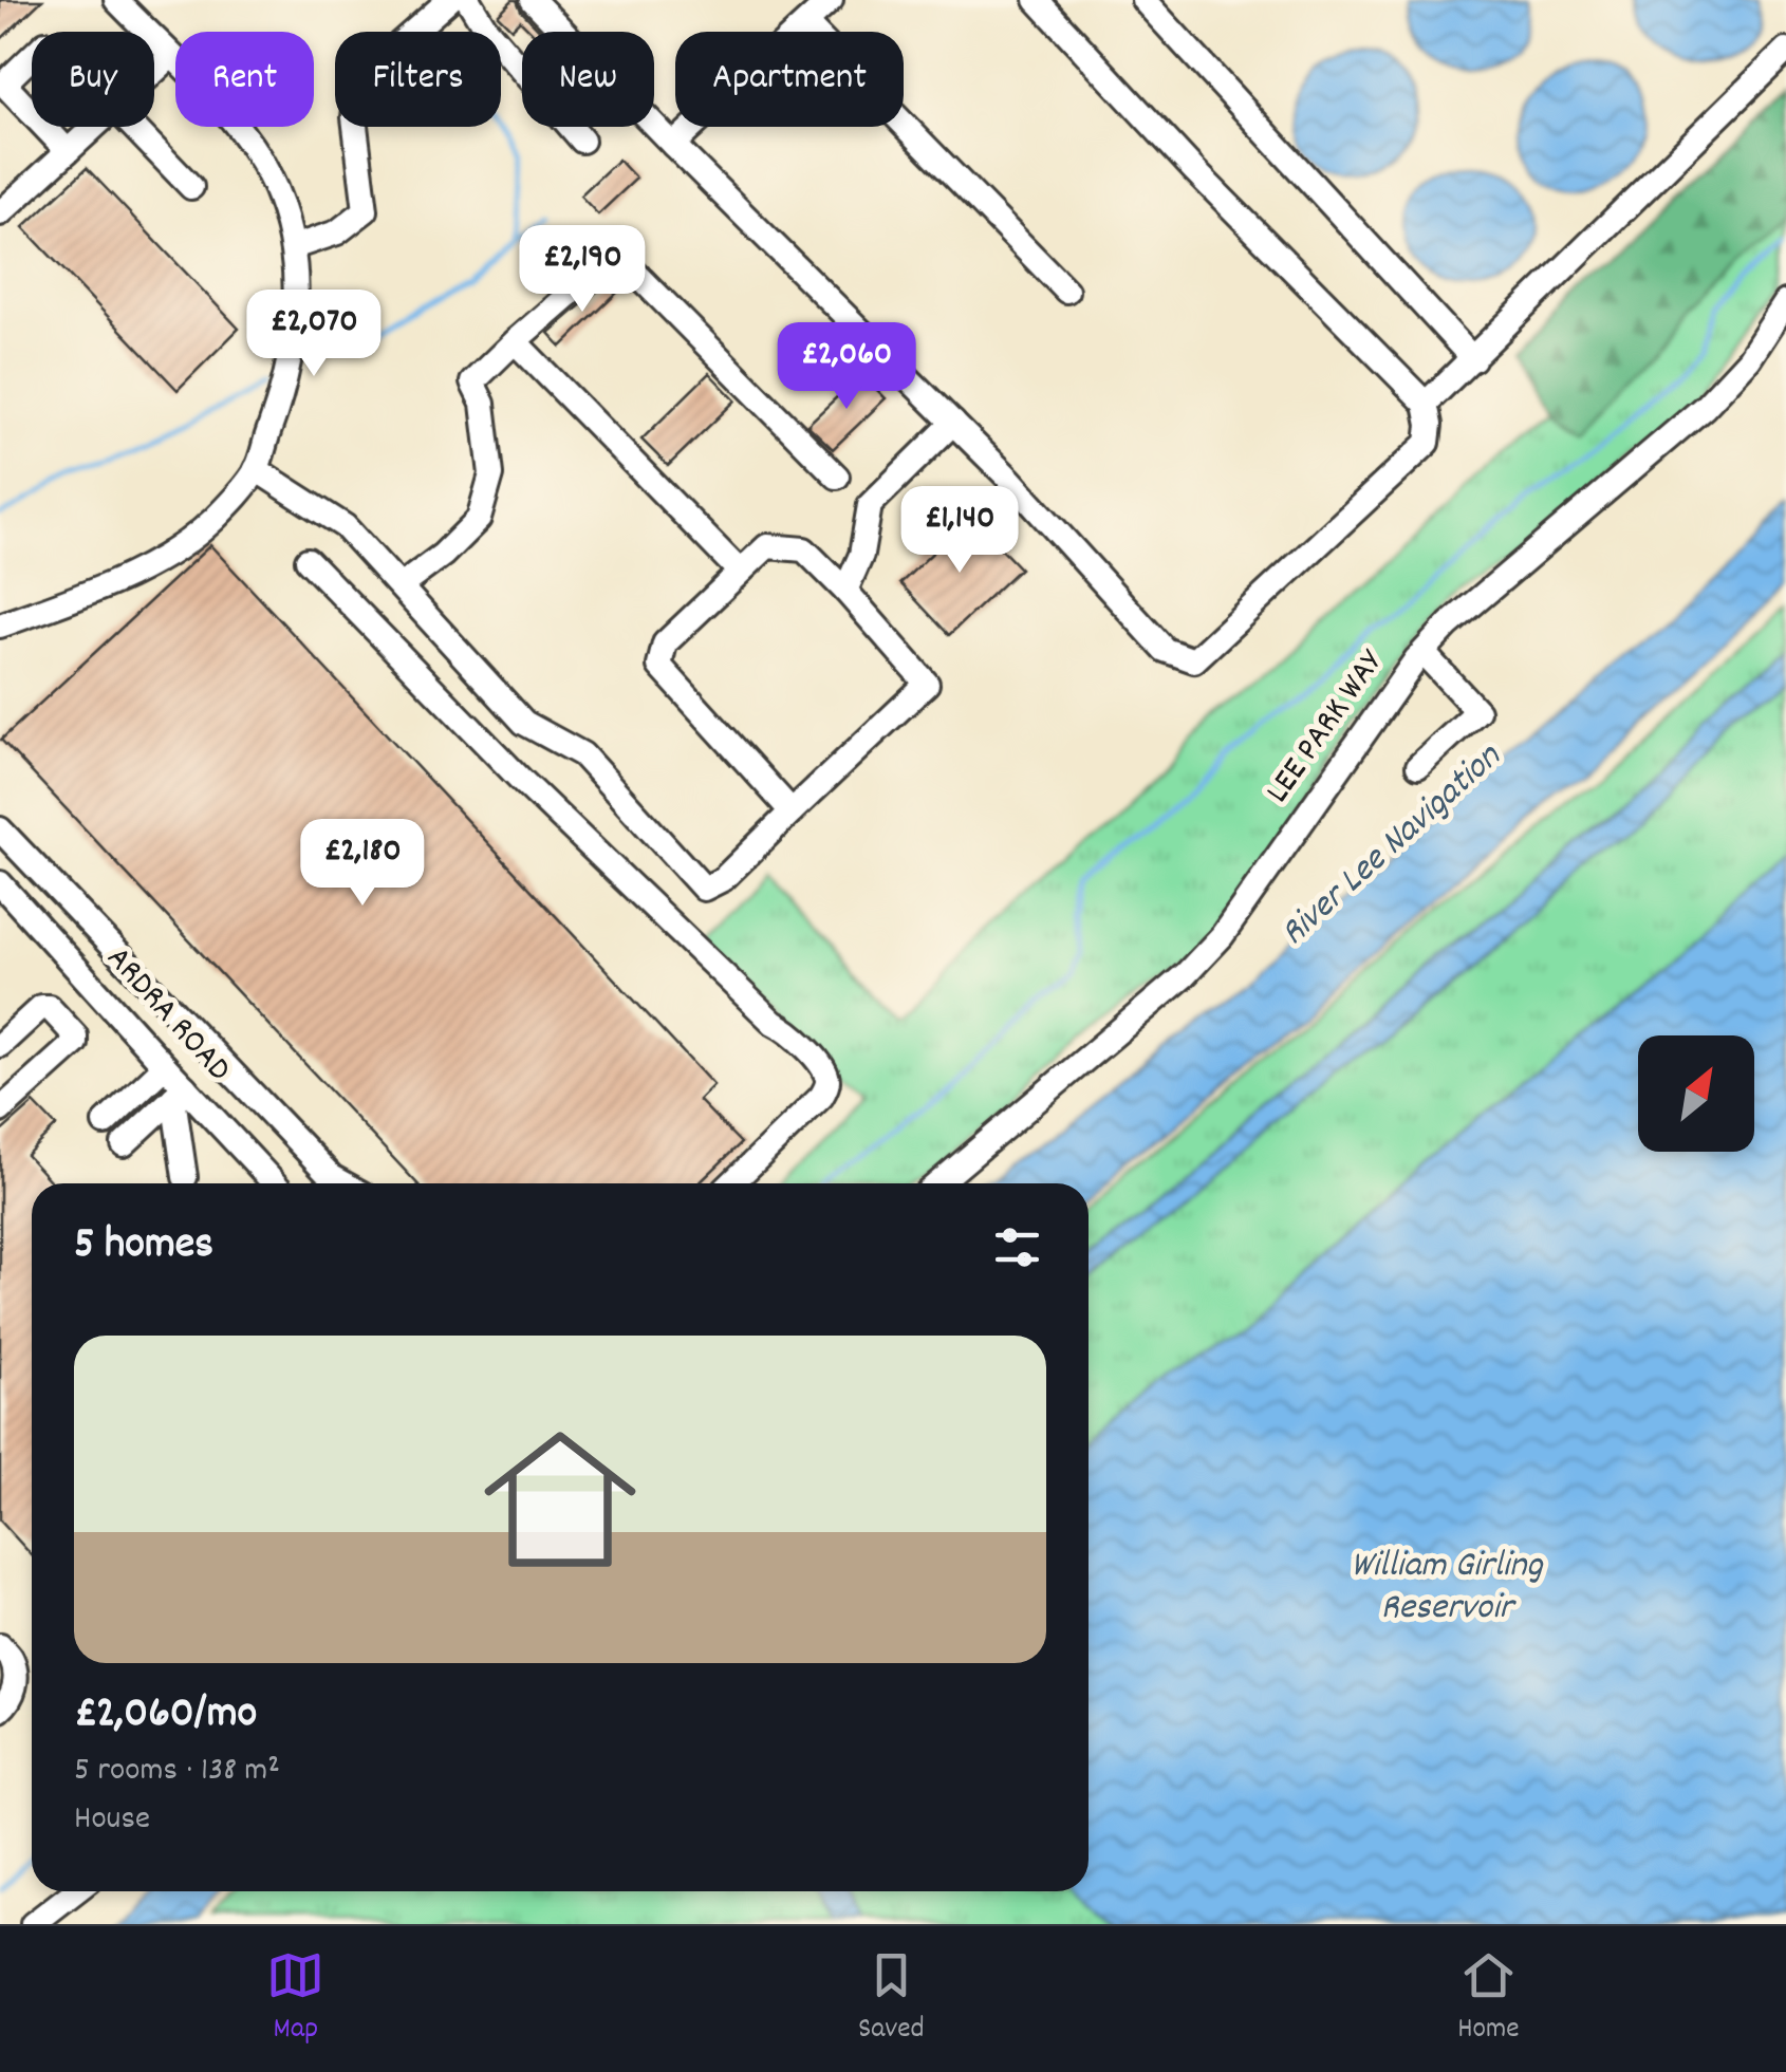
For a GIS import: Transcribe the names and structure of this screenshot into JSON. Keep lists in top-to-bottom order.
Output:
{
  "streets": {
    "street": ["LEE PARK WAY", "ARDRA ROAD"]
  },
  "water": ["River Lee Navigation", "William Girling Reservoir"],
  "north": "top right",
  "page": {
    "chip": [
      "Buy",
      "Rent",
      "Filters",
      "New",
      "Apartment"
    ],
    "price": [
      "£2,190",
      "£2,070",
      "£2,060",
      "£1,140",
      "£2,180"
    ],
    "heading": "5 homes",
    "list": [
      {
        "name": "£2,060/mo",
        "note": "5 rooms · 138 m² · House"
      }
    ],
    "tabs": ["Map", "Saved", "Home"]
  }
}
